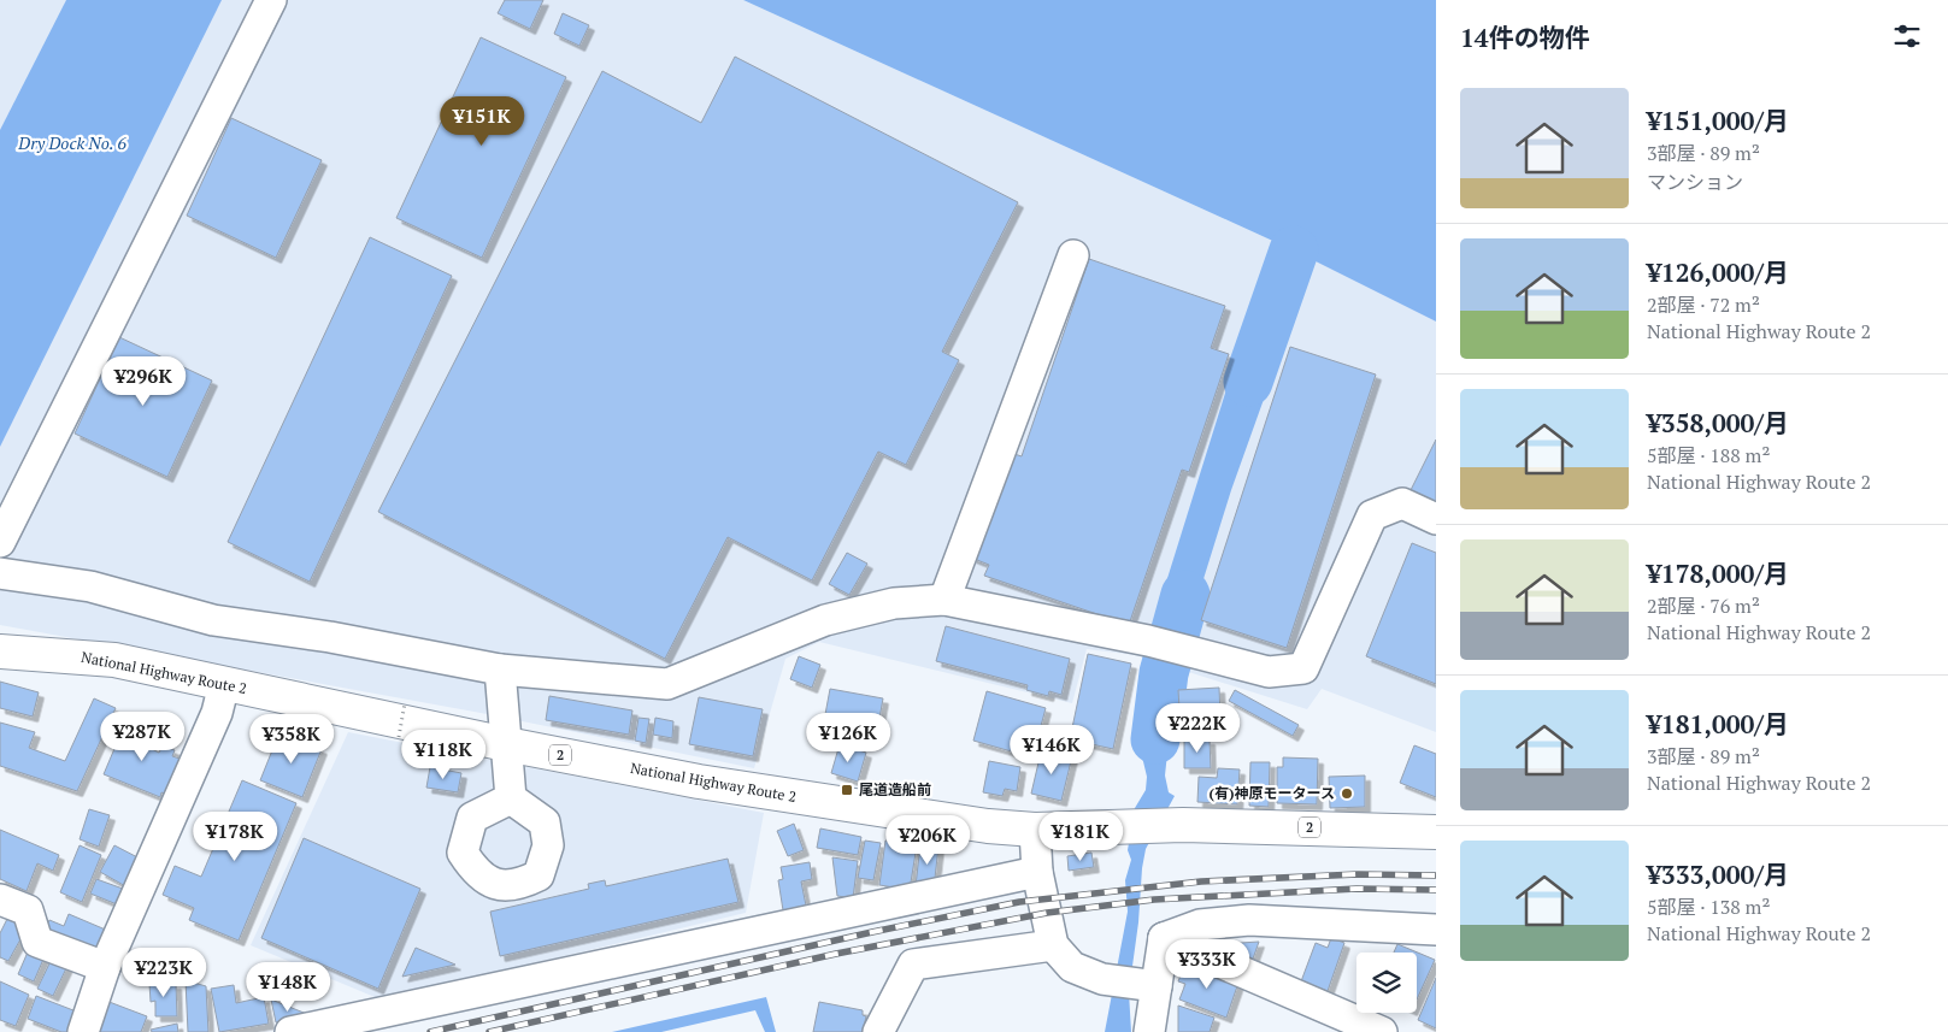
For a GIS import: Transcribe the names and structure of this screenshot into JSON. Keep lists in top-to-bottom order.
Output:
{
  "streets": {
    "highway": ["National Highway Route 2", "2"]
  },
  "water": ["Dry Dock No. 6"],
  "places": {
    "transit": ["尾道造船前"],
    "other": ["(有)神原モータース"]
  },
  "page": {
    "heading": "14件の物件",
    "list": [
      {
        "name": "¥151,000/月",
        "note": "3部屋 · 89 m² · マンション"
      },
      {
        "name": "¥126,000/月",
        "note": "2部屋 · 72 m² · National Highway Route 2"
      },
      {
        "name": "¥358,000/月",
        "note": "5部屋 · 188 m² · National Highway Route 2"
      },
      {
        "name": "¥178,000/月",
        "note": "2部屋 · 76 m² · National Highway Route 2"
      },
      {
        "name": "¥181,000/月",
        "note": "3部屋 · 89 m² · National Highway Route 2"
      },
      {
        "name": "¥333,000/月",
        "note": "5部屋 · 138 m² · National Highway Route 2"
      }
    ],
    "price": [
      "¥151K",
      "¥296K",
      "¥222K",
      "¥287K",
      "¥126K",
      "¥358K",
      "¥146K",
      "¥118K",
      "¥178K",
      "¥181K",
      "¥206K",
      "¥333K",
      "¥223K",
      "¥148K"
    ]
  }
}
